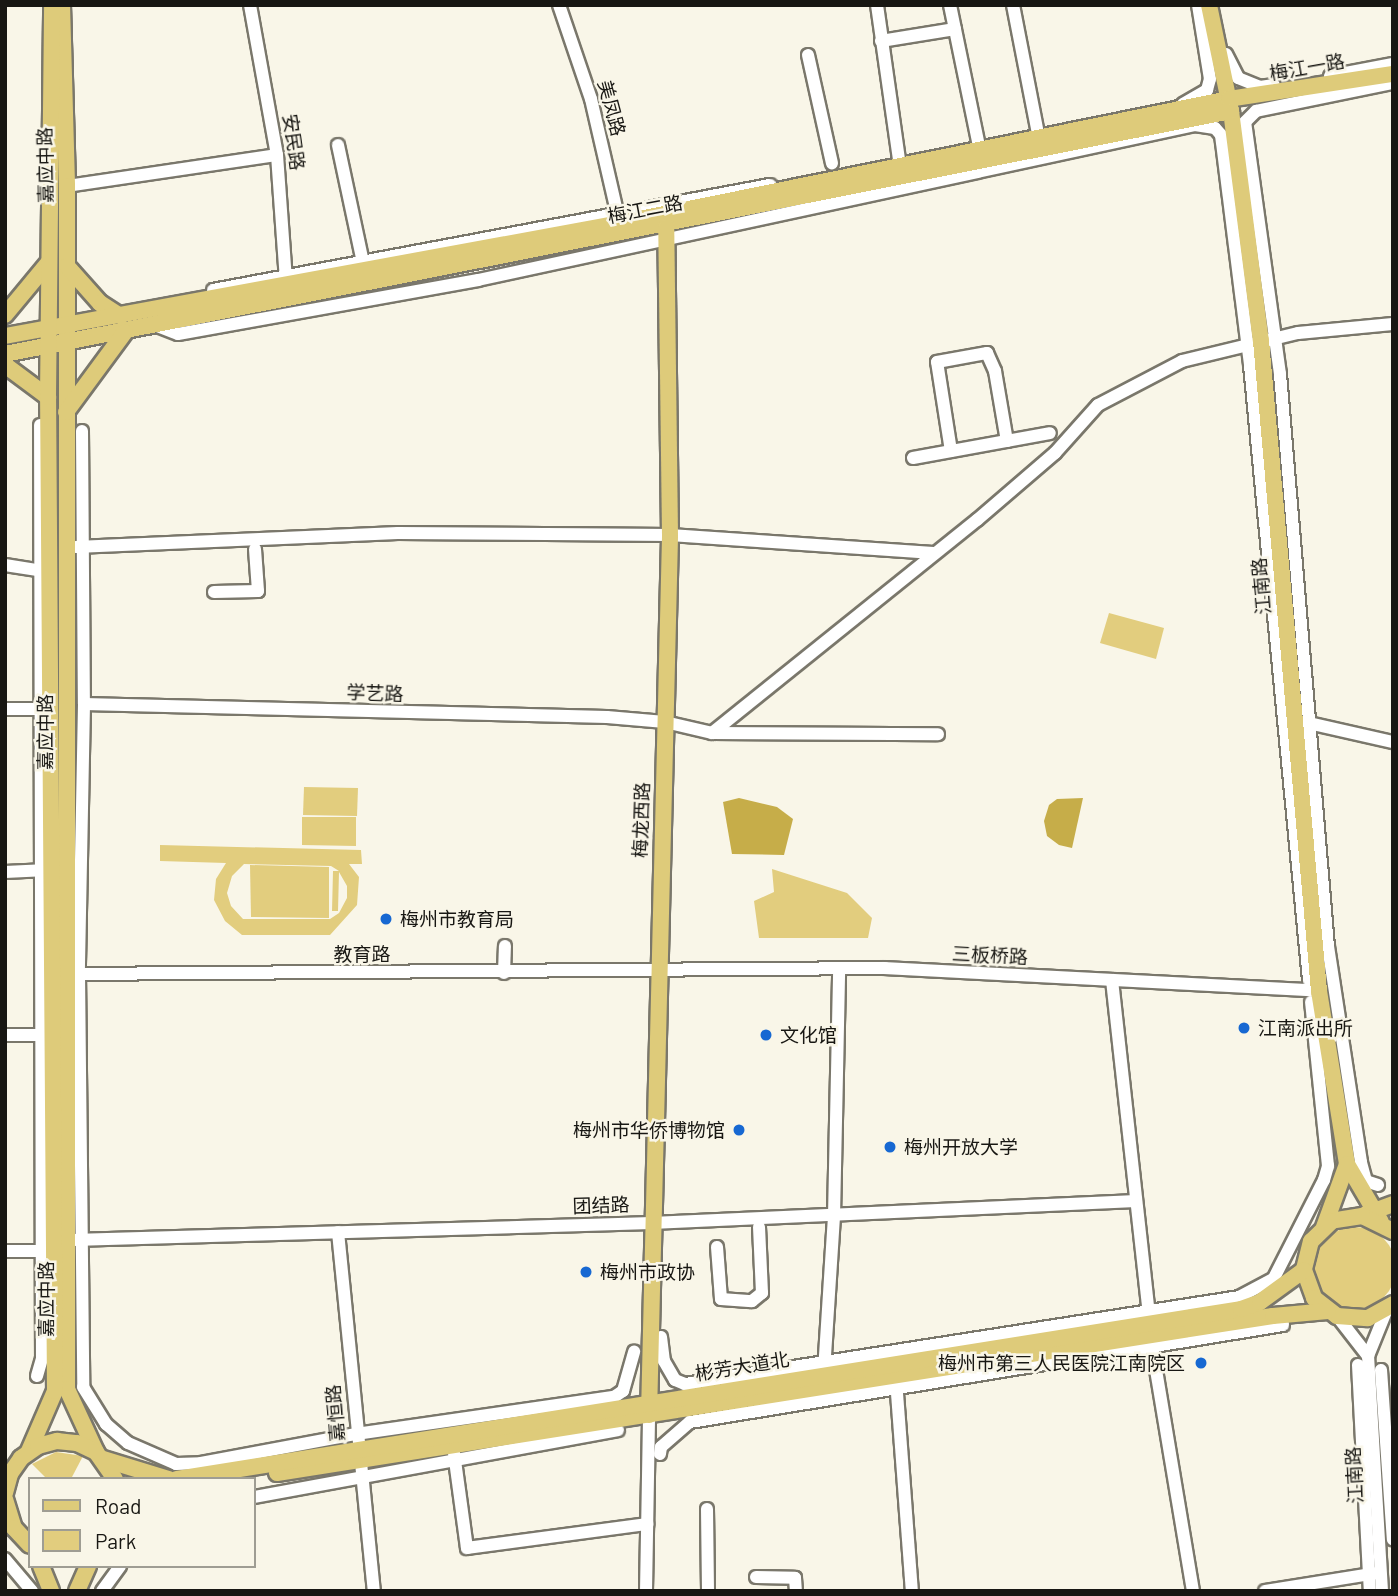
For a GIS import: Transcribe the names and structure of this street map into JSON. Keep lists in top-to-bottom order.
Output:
{
  "streets": {
    "main road": [
      "梅江一路",
      "嘉应中路",
      "梅江二路",
      "江南路",
      "梅龙西路",
      "彬芳大道北"
    ],
    "street": [
      "美凤路",
      "安民路",
      "学艺路",
      "教育路",
      "三板桥路",
      "团结路",
      "嘉恒路"
    ]
  },
  "crossings": [
    ["梅江一路", "梅江二路"],
    ["梅江一路", "江南路"],
    ["美凤路", "梅江二路"],
    ["安民路", "梅江二路"],
    ["嘉应中路", "梅江二路"],
    ["嘉应中路", "教育路"],
    ["嘉应中路", "团结路"],
    ["梅江二路", "江南路"],
    ["梅江二路", "梅龙西路"],
    ["江南路", "三板桥路"],
    ["江南路", "彬芳大道北"],
    ["学艺路", "梅龙西路"],
    ["梅龙西路", "教育路"],
    ["梅龙西路", "三板桥路"],
    ["梅龙西路", "团结路"],
    ["梅龙西路", "彬芳大道北"],
    ["教育路", "三板桥路"],
    ["团结路", "嘉恒路"],
    ["彬芳大道北", "嘉恒路"]
  ],
  "places": [
    "梅州市教育局",
    "江南派出所",
    "文化馆",
    "梅州市华侨博物馆",
    "梅州开放大学",
    "梅州市政协",
    "梅州市第三人民医院江南院区"
  ],
  "legend": ["Road", "Park"]
}
